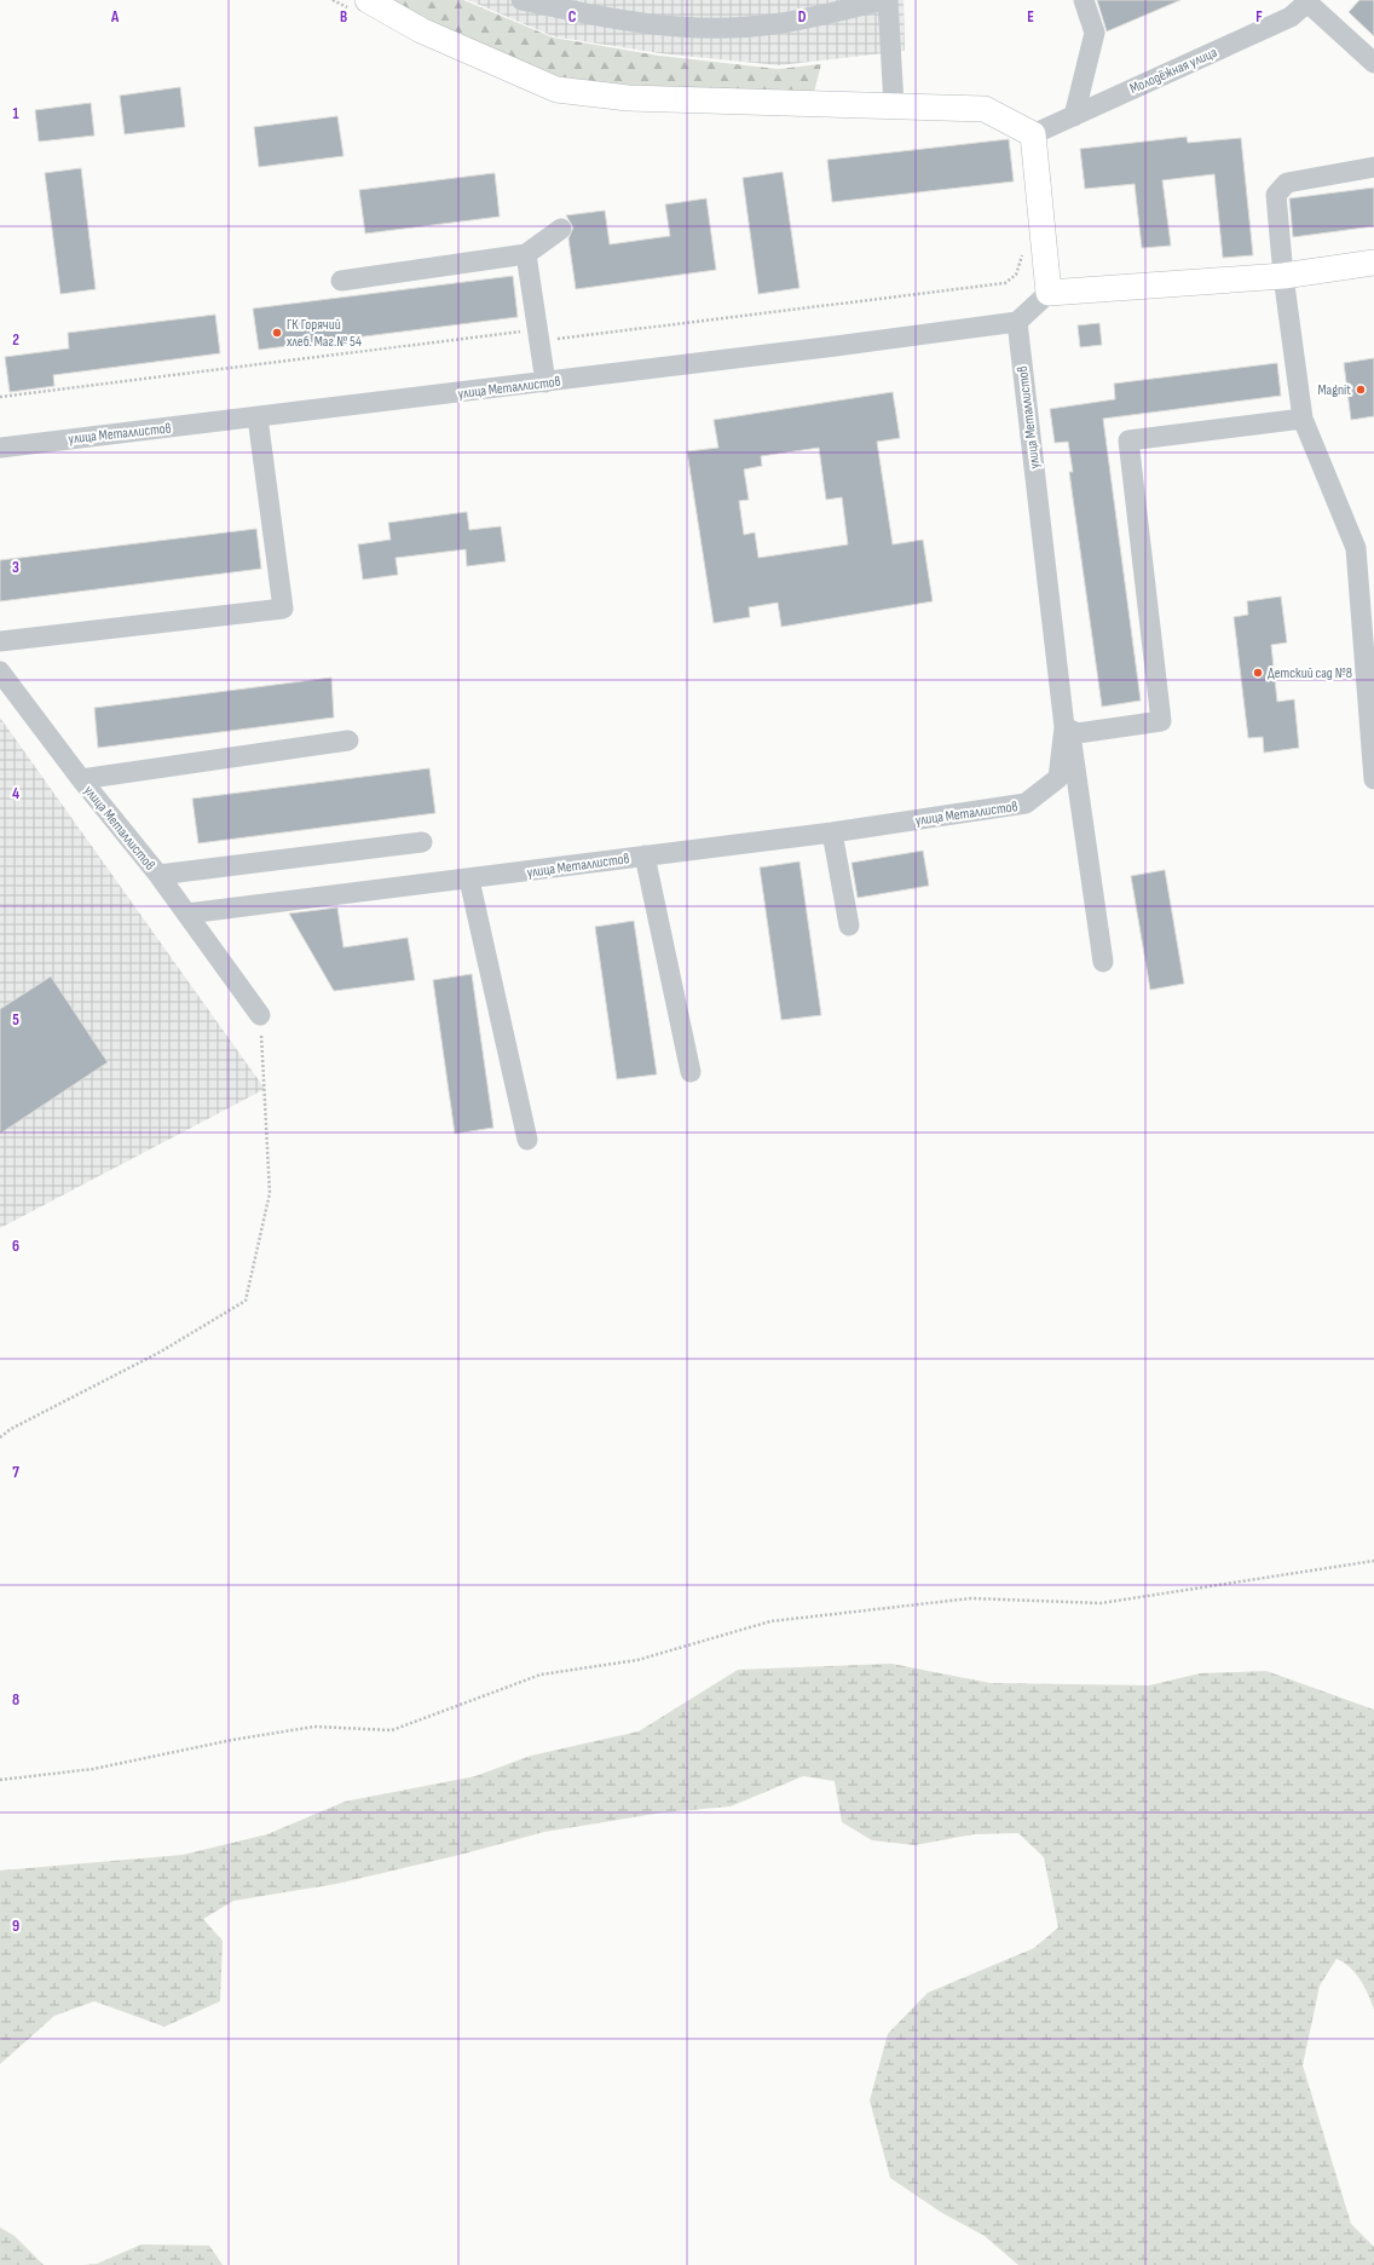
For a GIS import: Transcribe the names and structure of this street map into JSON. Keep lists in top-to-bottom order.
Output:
{
  "streets": {
    "street": ["Молодёжная улица", "улица Металлистов"]
  },
  "places": ["ГК Горячий хлеб. Маг.№ 54", "Magnit", "Детский сад №8"],
  "grid": {
    "columns": [
      "A",
      "B",
      "C",
      "D",
      "E",
      "F"
    ],
    "rows": [
      "1",
      "2",
      "3",
      "4",
      "5",
      "6",
      "7",
      "8",
      "9"
    ]
  }
}
